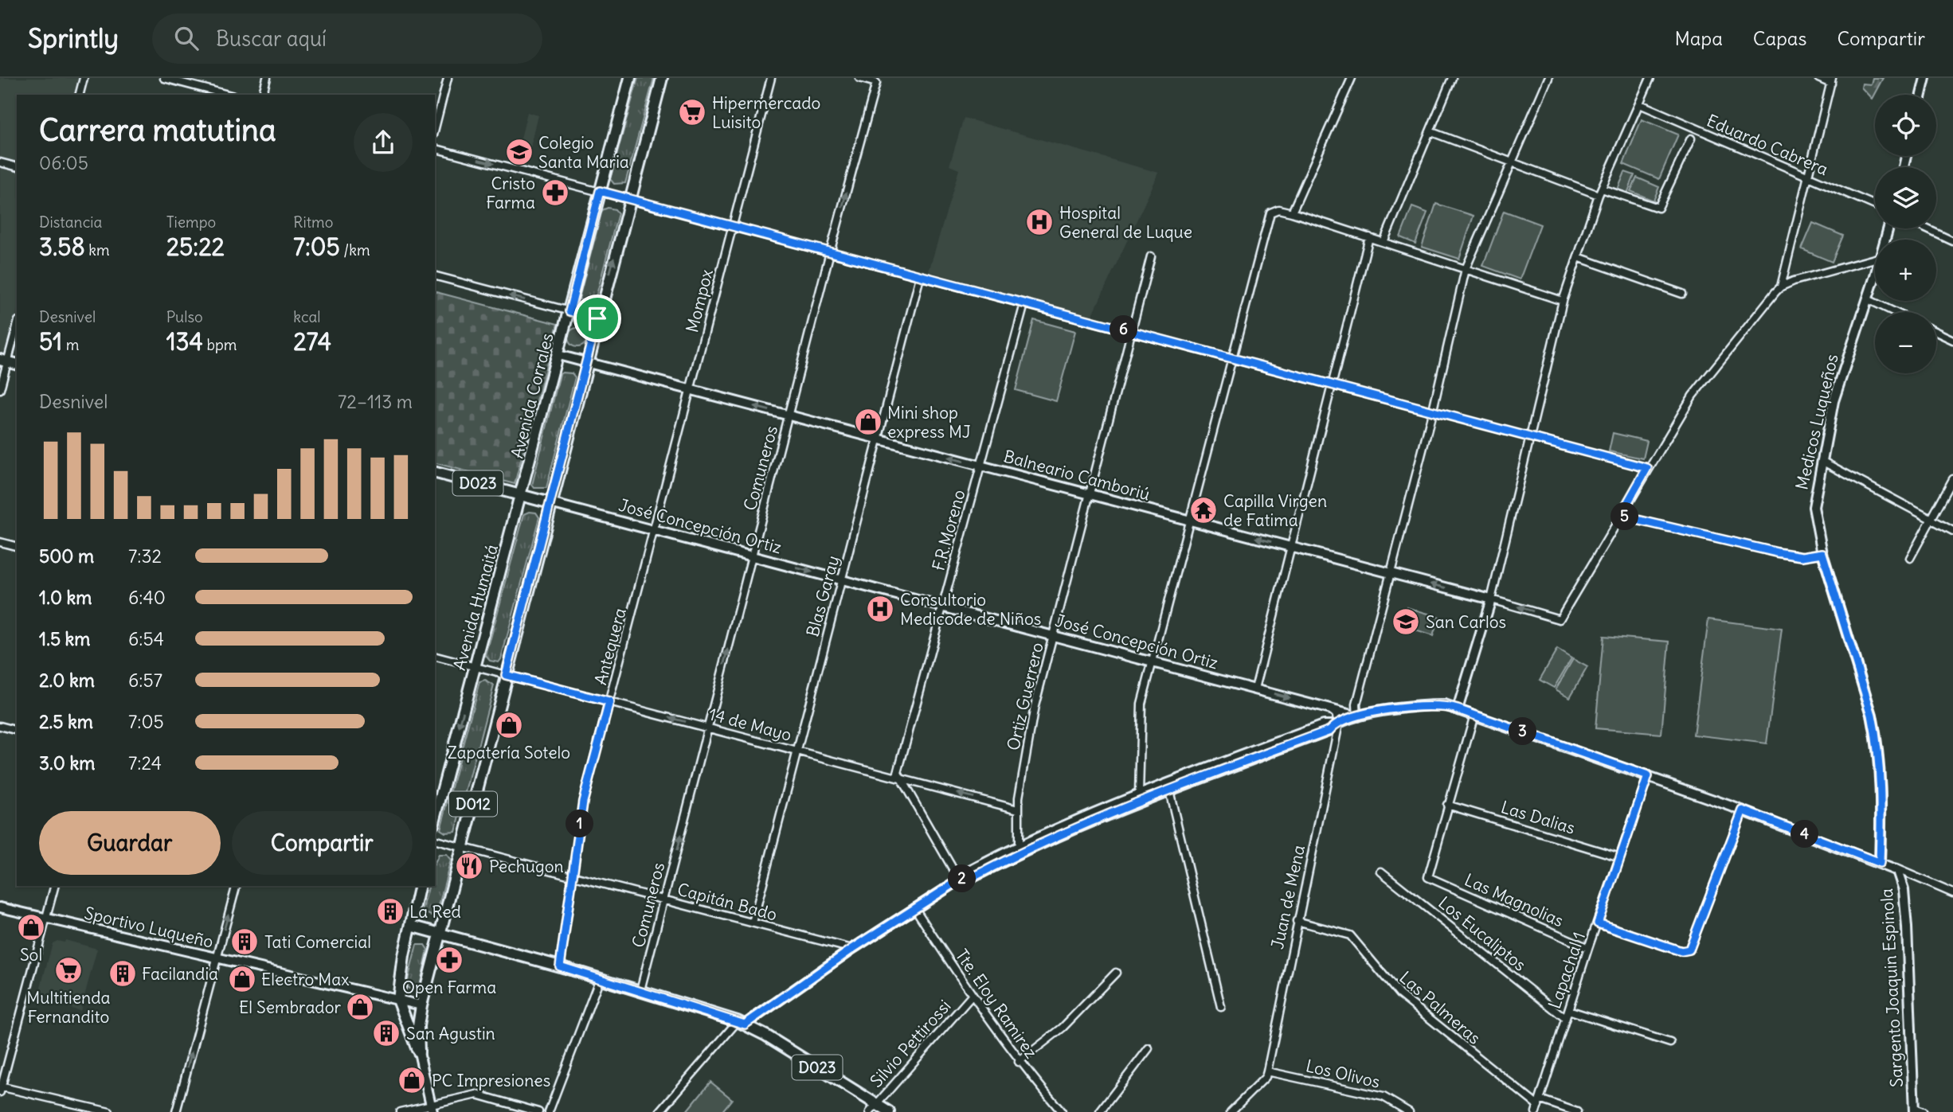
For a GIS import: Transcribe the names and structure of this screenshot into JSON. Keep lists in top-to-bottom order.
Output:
{
  "streets": {
    "main road": [
      "Avenida Corrales",
      "D023",
      "Avenida Humaitá",
      "D012"
    ],
    "street": [
      "Eduardo Cabrera",
      "Mompox",
      "Medicos Luqueños",
      "Comuneros",
      "Balneario Camboriú",
      "José Concepción Ortiz",
      "F.R.Moreno",
      "Blas Garay",
      "Antequera",
      "Ortiz Guerrero",
      "14 de Mayo",
      "Las Dalias",
      "Juan de Mena",
      "Las Magnolias",
      "Capitán Bado",
      "Sportivo Luqueño",
      "Los Eucaliptos",
      "Lapachal 1",
      "Sargento Joaquin Espinola",
      "Tte. Eloy Ramirez",
      "Las Palmeras",
      "Silvio Pettirossi",
      "Los Olivos"
    ]
  },
  "crossings": [
    ["Mompox", "Balneario Camboriú"],
    ["Mompox", "José Concepción Ortiz"],
    ["Mompox", "Antequera"],
    ["Avenida Corrales", "Balneario Camboriú"],
    ["Avenida Corrales", "D023"],
    ["Avenida Corrales", "Avenida Humaitá"],
    ["Medicos Luqueños", "José Concepción Ortiz"],
    ["Comuneros", "Balneario Camboriú"],
    ["Comuneros", "D023"],
    ["Comuneros", "José Concepción Ortiz"],
    ["Comuneros", "14 de Mayo"],
    ["Comuneros", "Capitán Bado"],
    ["Balneario Camboriú", "F.R.Moreno"],
    ["Balneario Camboriú", "Blas Garay"],
    ["Balneario Camboriú", "Ortiz Guerrero"],
    ["Balneario Camboriú", "D012"],
    ["D023", "José Concepción Ortiz"],
    ["D023", "Avenida Humaitá"],
    ["D023", "Antequera"],
    ["D023", "D012"],
    ["D023", "Silvio Pettirossi"],
    ["José Concepción Ortiz", "F.R.Moreno"],
    ["José Concepción Ortiz", "Blas Garay"],
    ["José Concepción Ortiz", "Antequera"],
    ["José Concepción Ortiz", "Ortiz Guerrero"],
    ["José Concepción Ortiz", "D012"],
    ["José Concepción Ortiz", "Lapachal 1"],
    ["José Concepción Ortiz", "Sargento Joaquin Espinola"],
    ["F.R.Moreno", "14 de Mayo"],
    ["Blas Garay", "14 de Mayo"],
    ["Blas Garay", "Capitán Bado"],
    ["Avenida Humaitá", "14 de Mayo"],
    ["Antequera", "14 de Mayo"],
    ["Antequera", "Capitán Bado"],
    ["Ortiz Guerrero", "14 de Mayo"],
    ["14 de Mayo", "D012"],
    ["D012", "Capitán Bado"],
    ["D012", "Sportivo Luqueño"],
    ["Las Dalias", "Las Magnolias"],
    ["Las Dalias", "Lapachal 1"],
    ["Juan de Mena", "Las Palmeras"],
    ["Juan de Mena", "Los Olivos"],
    ["Las Magnolias", "Lapachal 1"],
    ["Los Eucaliptos", "Lapachal 1"],
    ["Lapachal 1", "Las Palmeras"],
    ["Tte. Eloy Ramirez", "Silvio Pettirossi"]
  ],
  "one_way": ["Comuneros", "Balneario Camboriú", "14 de Mayo"],
  "places": {
    "supermarket": ["Hipermercado Luisito", "Multitienda Fernandito"],
    "school or university": ["Colegio Santa Maria", "San Carlos"],
    "pharmacy": ["Cristo Farma", "Open Farma"],
    "hospital": ["Hospital General de Luque", "Consultorio Medicode de Niños"],
    "shop": [
      "Mini shop express MJ",
      "Zapatería Sotelo",
      "Sol",
      "Electro Max",
      "El Sembrador",
      "PC Impresiones"
    ],
    "temple": ["Capilla Virgen de Fatima"],
    "restaurant": ["Pechugon"],
    "building": [
      "La Red",
      "Tati Comercial",
      "Facilandia",
      "San Agustin"
    ]
  },
  "page": {
    "header": "Sprintly",
    "search": "Buscar aquí",
    "nav": ["Mapa", "Capas", "Compartir"],
    "map_buttons": ["+", "−"],
    "heading": ["Carrera matutina", "06:05"],
    "stats": [
      ["Distancia", "3.58 km"],
      ["Tiempo", "25:22"],
      ["Ritmo", "7:05 /km"],
      ["Desnivel", "51 m"],
      ["Pulso", "134 bpm"],
      ["kcal", "274"]
    ],
    "pins": [
      "6",
      "5",
      "3",
      "1",
      "4",
      "2"
    ],
    "chart": ["Desnivel", "72–113 m"],
    "list": [
      {
        "name": "500 m",
        "note": "7:32"
      },
      {
        "name": "1.0 km",
        "note": "6:40"
      },
      {
        "name": "1.5 km",
        "note": "6:54"
      },
      {
        "name": "2.0 km",
        "note": "6:57"
      },
      {
        "name": "2.5 km",
        "note": "7:05"
      },
      {
        "name": "3.0 km",
        "note": "7:24"
      }
    ],
    "buttons": ["Guardar", "Compartir"]
  }
}
